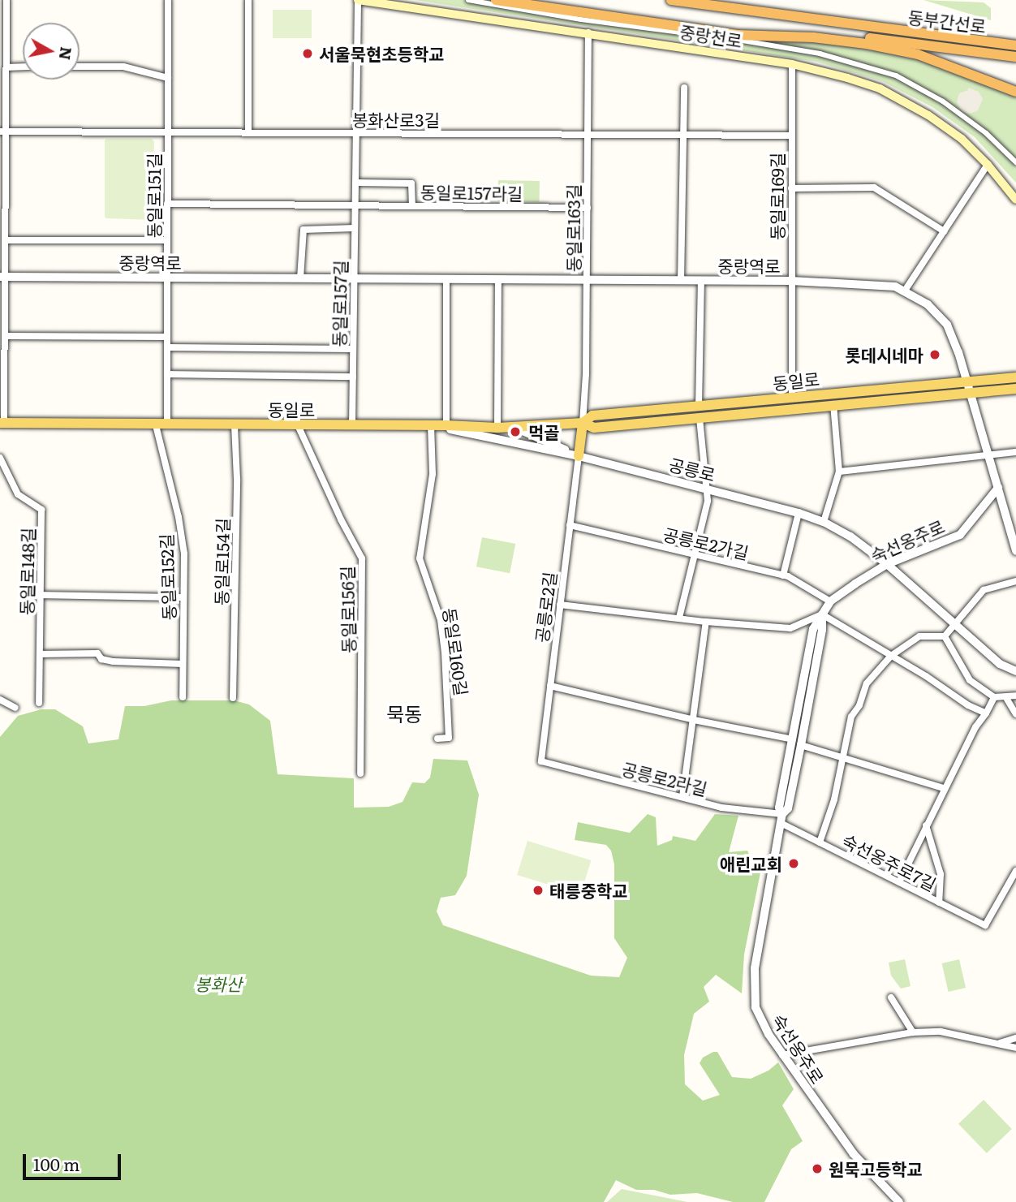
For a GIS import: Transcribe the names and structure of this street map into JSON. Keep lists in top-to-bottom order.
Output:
{
  "streets": {
    "highway": ["동부간선로"],
    "main road": ["중랑천로", "동일로"],
    "street": [
      "봉화산로3길",
      "동일로157라길",
      "동일로151길",
      "동일로169길",
      "동일로163길",
      "중랑역로",
      "동일로157길",
      "공릉로",
      "숙선옹주로",
      "공릉로2가길",
      "동일로154길",
      "동일로148길",
      "동일로152길",
      "공릉로2길",
      "동일로156길",
      "동일로160길",
      "공릉로2라길",
      "숙선옹주로7길"
    ]
  },
  "crossings": [
    ["중랑천로", "동일로169길"],
    ["중랑천로", "동일로163길"],
    ["중랑천로", "동일로157길"],
    ["봉화산로3길", "동일로151길"],
    ["봉화산로3길", "동일로169길"],
    ["봉화산로3길", "동일로163길"],
    ["봉화산로3길", "동일로157길"],
    ["동일로157라길", "동일로151길"],
    ["동일로157라길", "동일로163길"],
    ["동일로157라길", "동일로157길"],
    ["동일로151길", "중랑역로"],
    ["동일로151길", "동일로"],
    ["동일로151길", "동일로152길"],
    ["동일로169길", "중랑역로"],
    ["동일로169길", "동일로"],
    ["동일로163길", "중랑역로"],
    ["동일로163길", "동일로"],
    ["중랑역로", "동일로157길"],
    ["중랑역로", "동일로"],
    ["중랑역로", "숙선옹주로"],
    ["동일로157길", "동일로"],
    ["동일로", "공릉로"],
    ["동일로", "동일로154길"],
    ["동일로", "동일로152길"],
    ["동일로", "동일로156길"],
    ["동일로", "동일로160길"],
    ["공릉로", "숙선옹주로"],
    ["공릉로", "공릉로2길"],
    ["공릉로", "동일로160길"],
    ["숙선옹주로", "공릉로2가길"],
    ["숙선옹주로", "공릉로2라길"],
    ["숙선옹주로", "숙선옹주로7길"],
    ["공릉로2가길", "공릉로2길"],
    ["공릉로2길", "공릉로2라길"],
    ["공릉로2라길", "숙선옹주로7길"]
  ],
  "districts": ["묵동"],
  "parks": ["봉화산"],
  "places": [
    "서울묵현초등학교",
    "롯데시네마",
    "먹골",
    "애린교회",
    "태릉중학교",
    "원묵고등학교"
  ],
  "scale_bar": "100 m",
  "north": "right"
}
